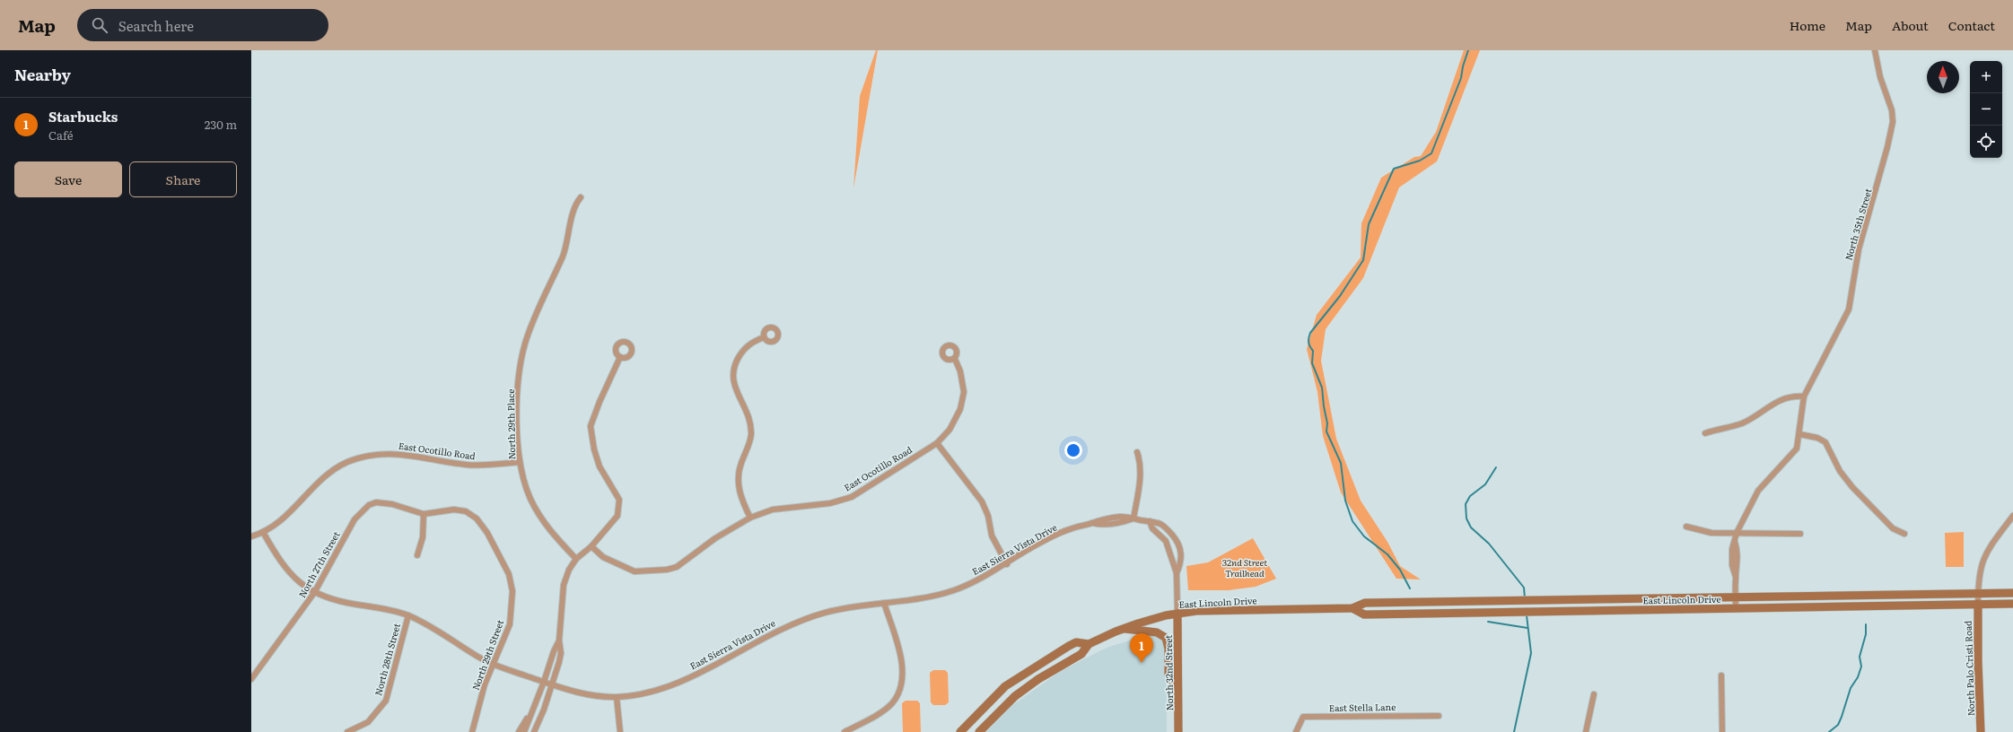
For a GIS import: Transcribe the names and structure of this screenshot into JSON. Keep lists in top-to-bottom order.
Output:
{
  "streets": {
    "main road": ["East Lincoln Drive", "North Palo Cristi Road", "North 32nd Street"],
    "street": [
      "North 35th Street",
      "North 29th Place",
      "East Ocotillo Road",
      "East Sierra Vista Drive",
      "North 27th Street",
      "North 29th Street",
      "North 28th Street",
      "East Stella Lane"
    ]
  },
  "crossings": [
    ["North 35th Street", "East Lincoln Drive"],
    ["North 29th Place", "East Ocotillo Road"],
    ["East Ocotillo Road", "East Sierra Vista Drive"],
    ["East Sierra Vista Drive", "North 27th Street"],
    ["East Sierra Vista Drive", "East Lincoln Drive"],
    ["East Sierra Vista Drive", "North 29th Street"],
    ["East Sierra Vista Drive", "North 28th Street"],
    ["East Sierra Vista Drive", "North 32nd Street"],
    ["North 27th Street", "North 29th Street"],
    ["East Lincoln Drive", "North Palo Cristi Road"],
    ["East Lincoln Drive", "North 32nd Street"]
  ],
  "parks": ["32nd Street Trailhead"],
  "north": "top",
  "page": {
    "header": "Map",
    "search": "Search here",
    "nav": [
      "Home",
      "Map",
      "About",
      "Contact"
    ],
    "heading": "Nearby",
    "map_buttons": ["+", "−"],
    "list": [
      {
        "mark": "1",
        "name": "Starbucks",
        "note": "Café",
        "value": "230 m"
      }
    ],
    "buttons": ["Save", "Share"],
    "pins": "1"
  }
}
